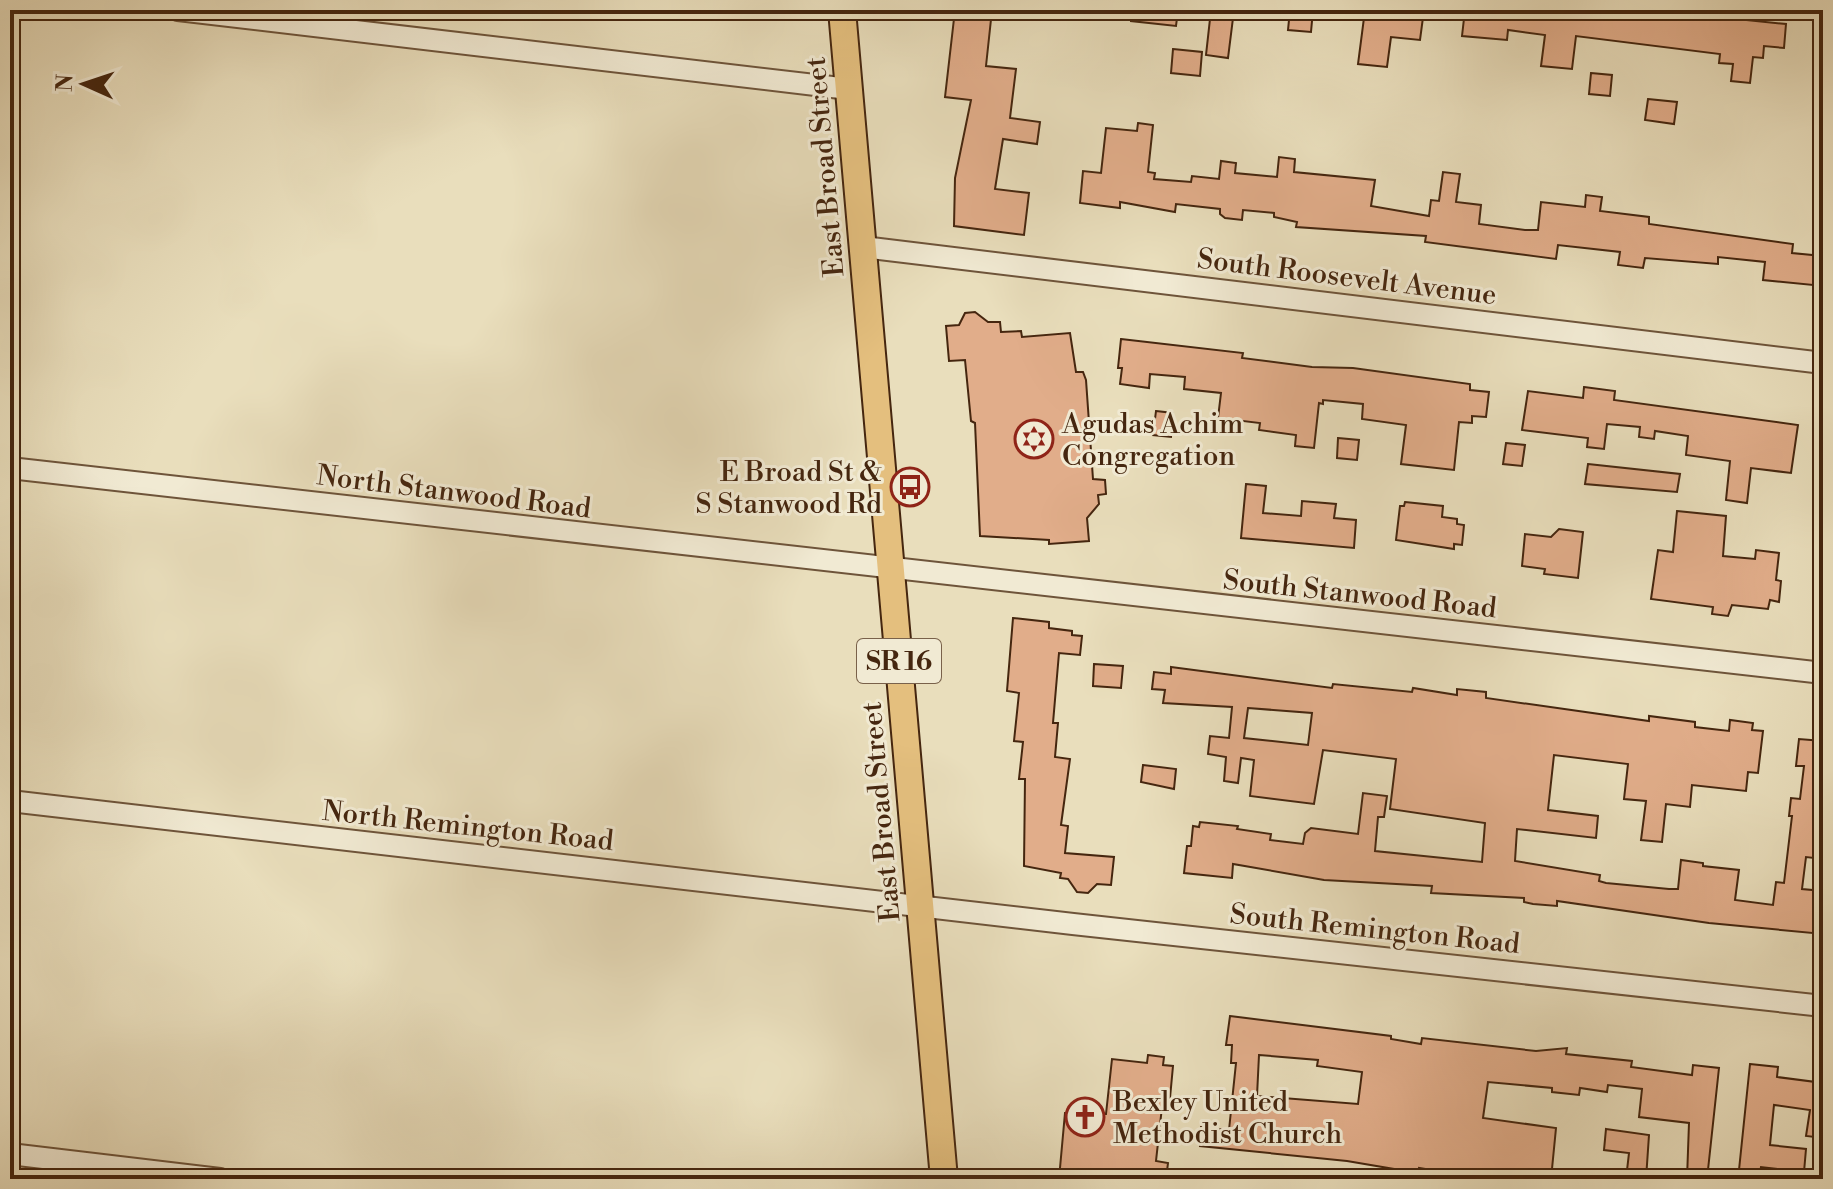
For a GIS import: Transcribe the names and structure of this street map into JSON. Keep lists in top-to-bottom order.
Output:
{
  "streets": {
    "main road": ["East Broad Street", "SR 16"],
    "street": [
      "South Roosevelt Avenue",
      "North Stanwood Road",
      "South Stanwood Road",
      "North Remington Road",
      "South Remington Road"
    ]
  },
  "crossings": [
    ["East Broad Street", "South Roosevelt Avenue"],
    ["East Broad Street", "North Stanwood Road"],
    ["East Broad Street", "South Stanwood Road"],
    ["East Broad Street", "North Remington Road"],
    ["East Broad Street", "South Remington Road"],
    ["North Stanwood Road", "South Stanwood Road"],
    ["North Remington Road", "South Remington Road"]
  ],
  "places": {
    "synagogue": ["Agudas Achim Congregation"],
    "bus stop": ["E Broad St & S Stanwood Rd"],
    "church": ["Bexley United Methodist Church"]
  },
  "north": "left"
}
